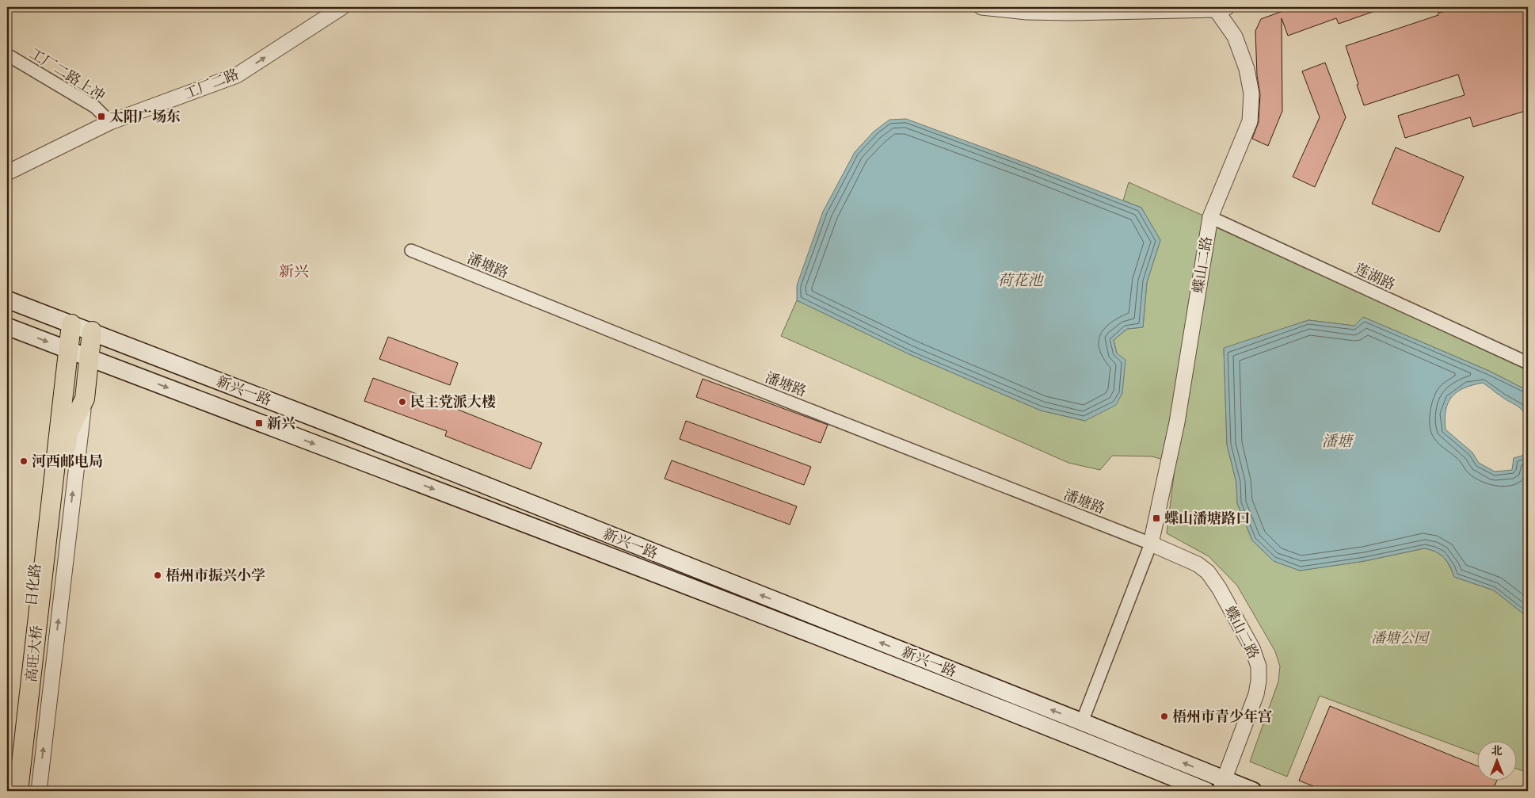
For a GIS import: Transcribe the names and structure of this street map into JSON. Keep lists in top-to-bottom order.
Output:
{
  "streets": {
    "main road": ["新兴一路", "日化路", "高旺大桥"],
    "street": [
      "工厂二路上冲",
      "工厂二路",
      "蝶山二路",
      "潘塘路",
      "莲湖路"
    ]
  },
  "crossings": [
    ["工厂二路上冲", "工厂二路"],
    ["蝶山二路", "潘塘路"],
    ["蝶山二路", "莲湖路"],
    ["蝶山二路", "新兴一路"],
    ["新兴一路", "日化路"],
    ["日化路", "高旺大桥"]
  ],
  "one_way": ["工厂二路"],
  "districts": ["新兴"],
  "water": ["荷花池", "潘塘"],
  "parks": ["潘塘公园"],
  "places": {
    "transit": ["太阳广场东", "新兴", "蝶山潘塘路口"],
    "other": [
      "民主党派大楼",
      "河西邮电局",
      "梧州市振兴小学",
      "梧州市青少年宫"
    ]
  },
  "north": "top"
}
